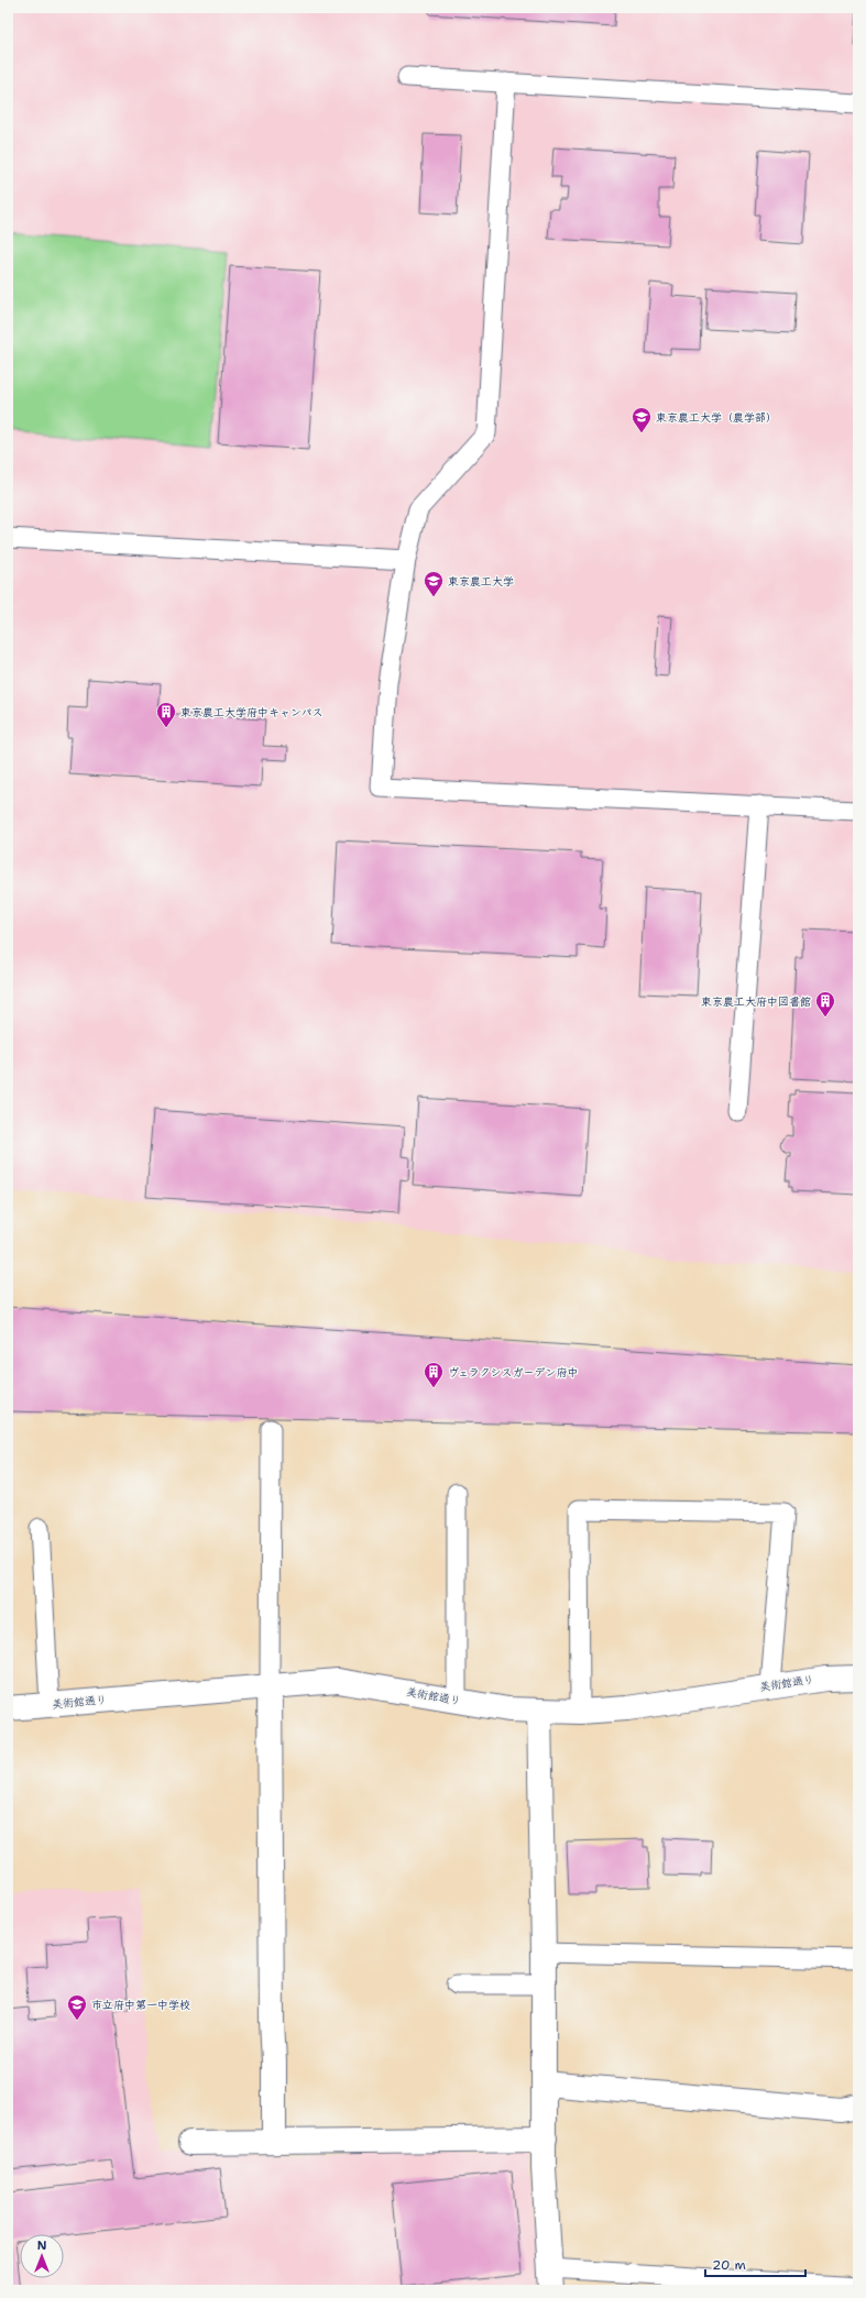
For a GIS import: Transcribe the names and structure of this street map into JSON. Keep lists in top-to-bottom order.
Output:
{
  "streets": {
    "street": ["美術館通り"]
  },
  "places": {
    "school or university": ["東京農工大学（農学部）", "東京農工大学", "市立府中第一中学校"],
    "building": ["東京農工大学府中キャンパス", "東京農工大府中図書館", "ヴェラクシスガーデン府中"]
  },
  "scale_bar": "20 m",
  "north": "top"
}
